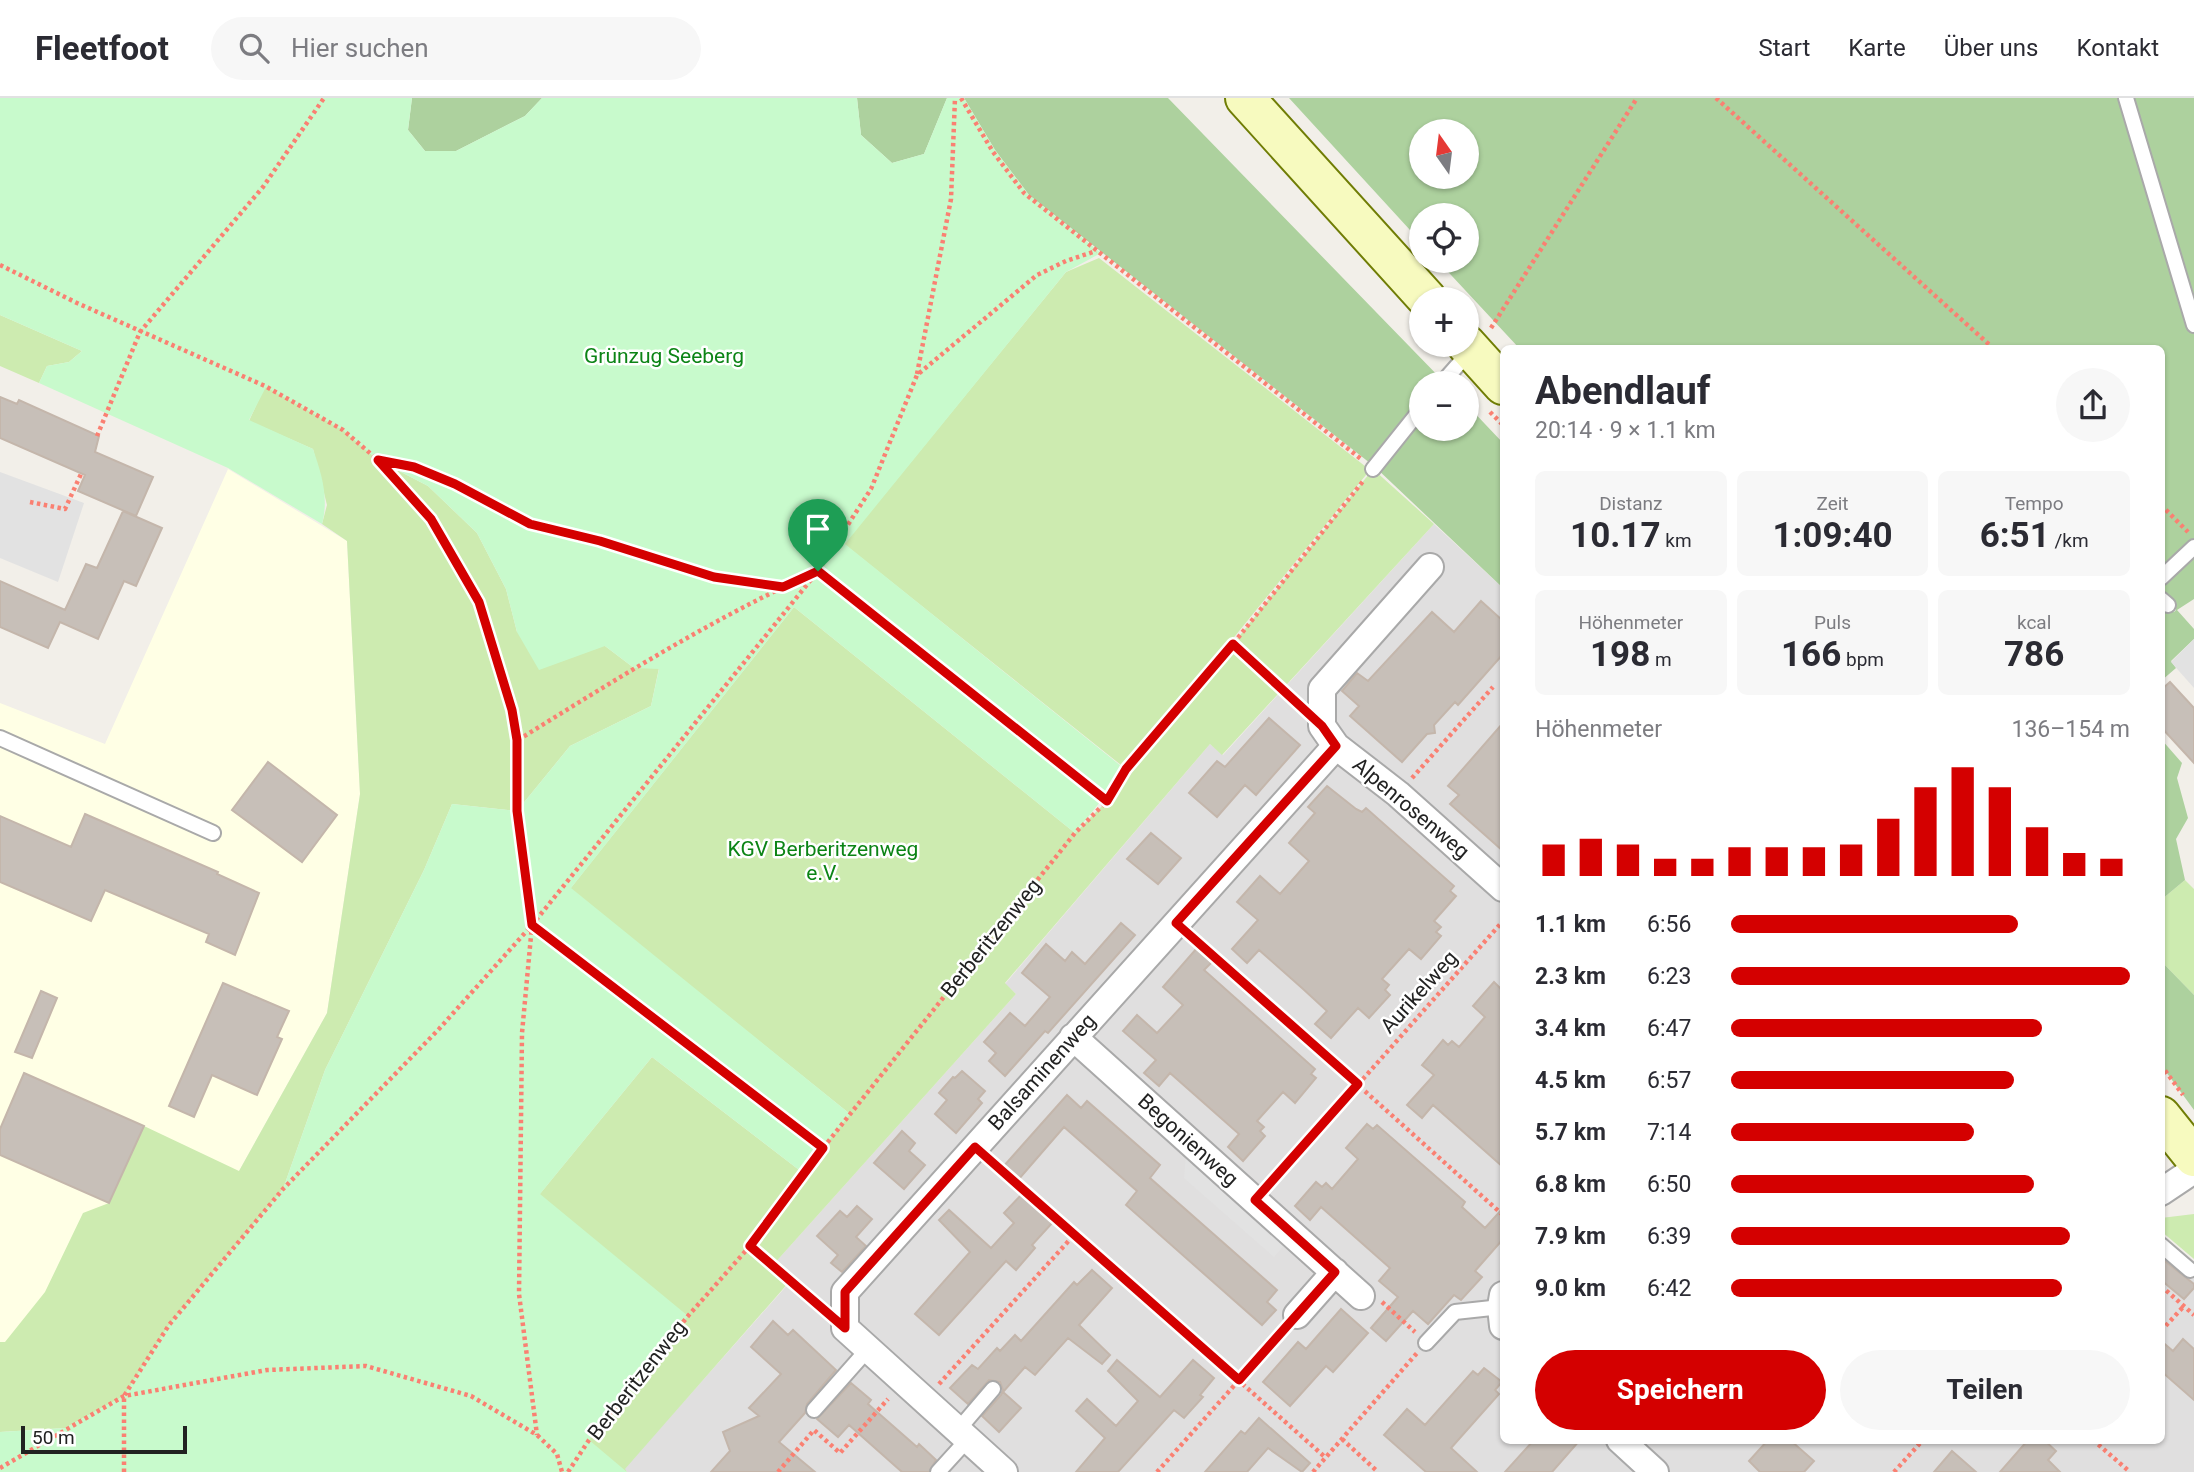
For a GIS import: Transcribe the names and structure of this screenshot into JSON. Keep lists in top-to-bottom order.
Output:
{
  "streets": {
    "street": ["Alpenrosenweg", "Balsaminenweg", "Begonienweg"],
    "path": ["Berberitzenweg", "Aurikelweg"]
  },
  "crossings": [
    ["Alpenrosenweg", "Balsaminenweg"],
    ["Aurikelweg", "Begonienweg"],
    ["Balsaminenweg", "Begonienweg"]
  ],
  "parks": ["Grünzug Seeberg", "KGV Berberitzenweg e.V."],
  "scale_bar": "50 m",
  "north": "top",
  "page": {
    "header": "Fleetfoot",
    "search": "Hier suchen",
    "nav": [
      "Start",
      "Karte",
      "Über uns",
      "Kontakt"
    ],
    "map_buttons": ["+", "−"],
    "heading": ["Abendlauf", "20:14 · 9 × 1.1 km"],
    "stats": [
      ["Distanz", "10.17 km"],
      ["Zeit", "1:09:40"],
      ["Tempo", "6:51 /km"],
      ["Höhenmeter", "198 m"],
      ["Puls", "166 bpm"],
      ["kcal", "786"]
    ],
    "chart": ["Höhenmeter", "136–154 m"],
    "list": [
      {
        "name": "1.1 km",
        "note": "6:56"
      },
      {
        "name": "2.3 km",
        "note": "6:23"
      },
      {
        "name": "3.4 km",
        "note": "6:47"
      },
      {
        "name": "4.5 km",
        "note": "6:57"
      },
      {
        "name": "5.7 km",
        "note": "7:14"
      },
      {
        "name": "6.8 km",
        "note": "6:50"
      },
      {
        "name": "7.9 km",
        "note": "6:39"
      },
      {
        "name": "9.0 km",
        "note": "6:42"
      }
    ],
    "buttons": ["Speichern", "Teilen"],
    "scale": "50 m"
  }
}
